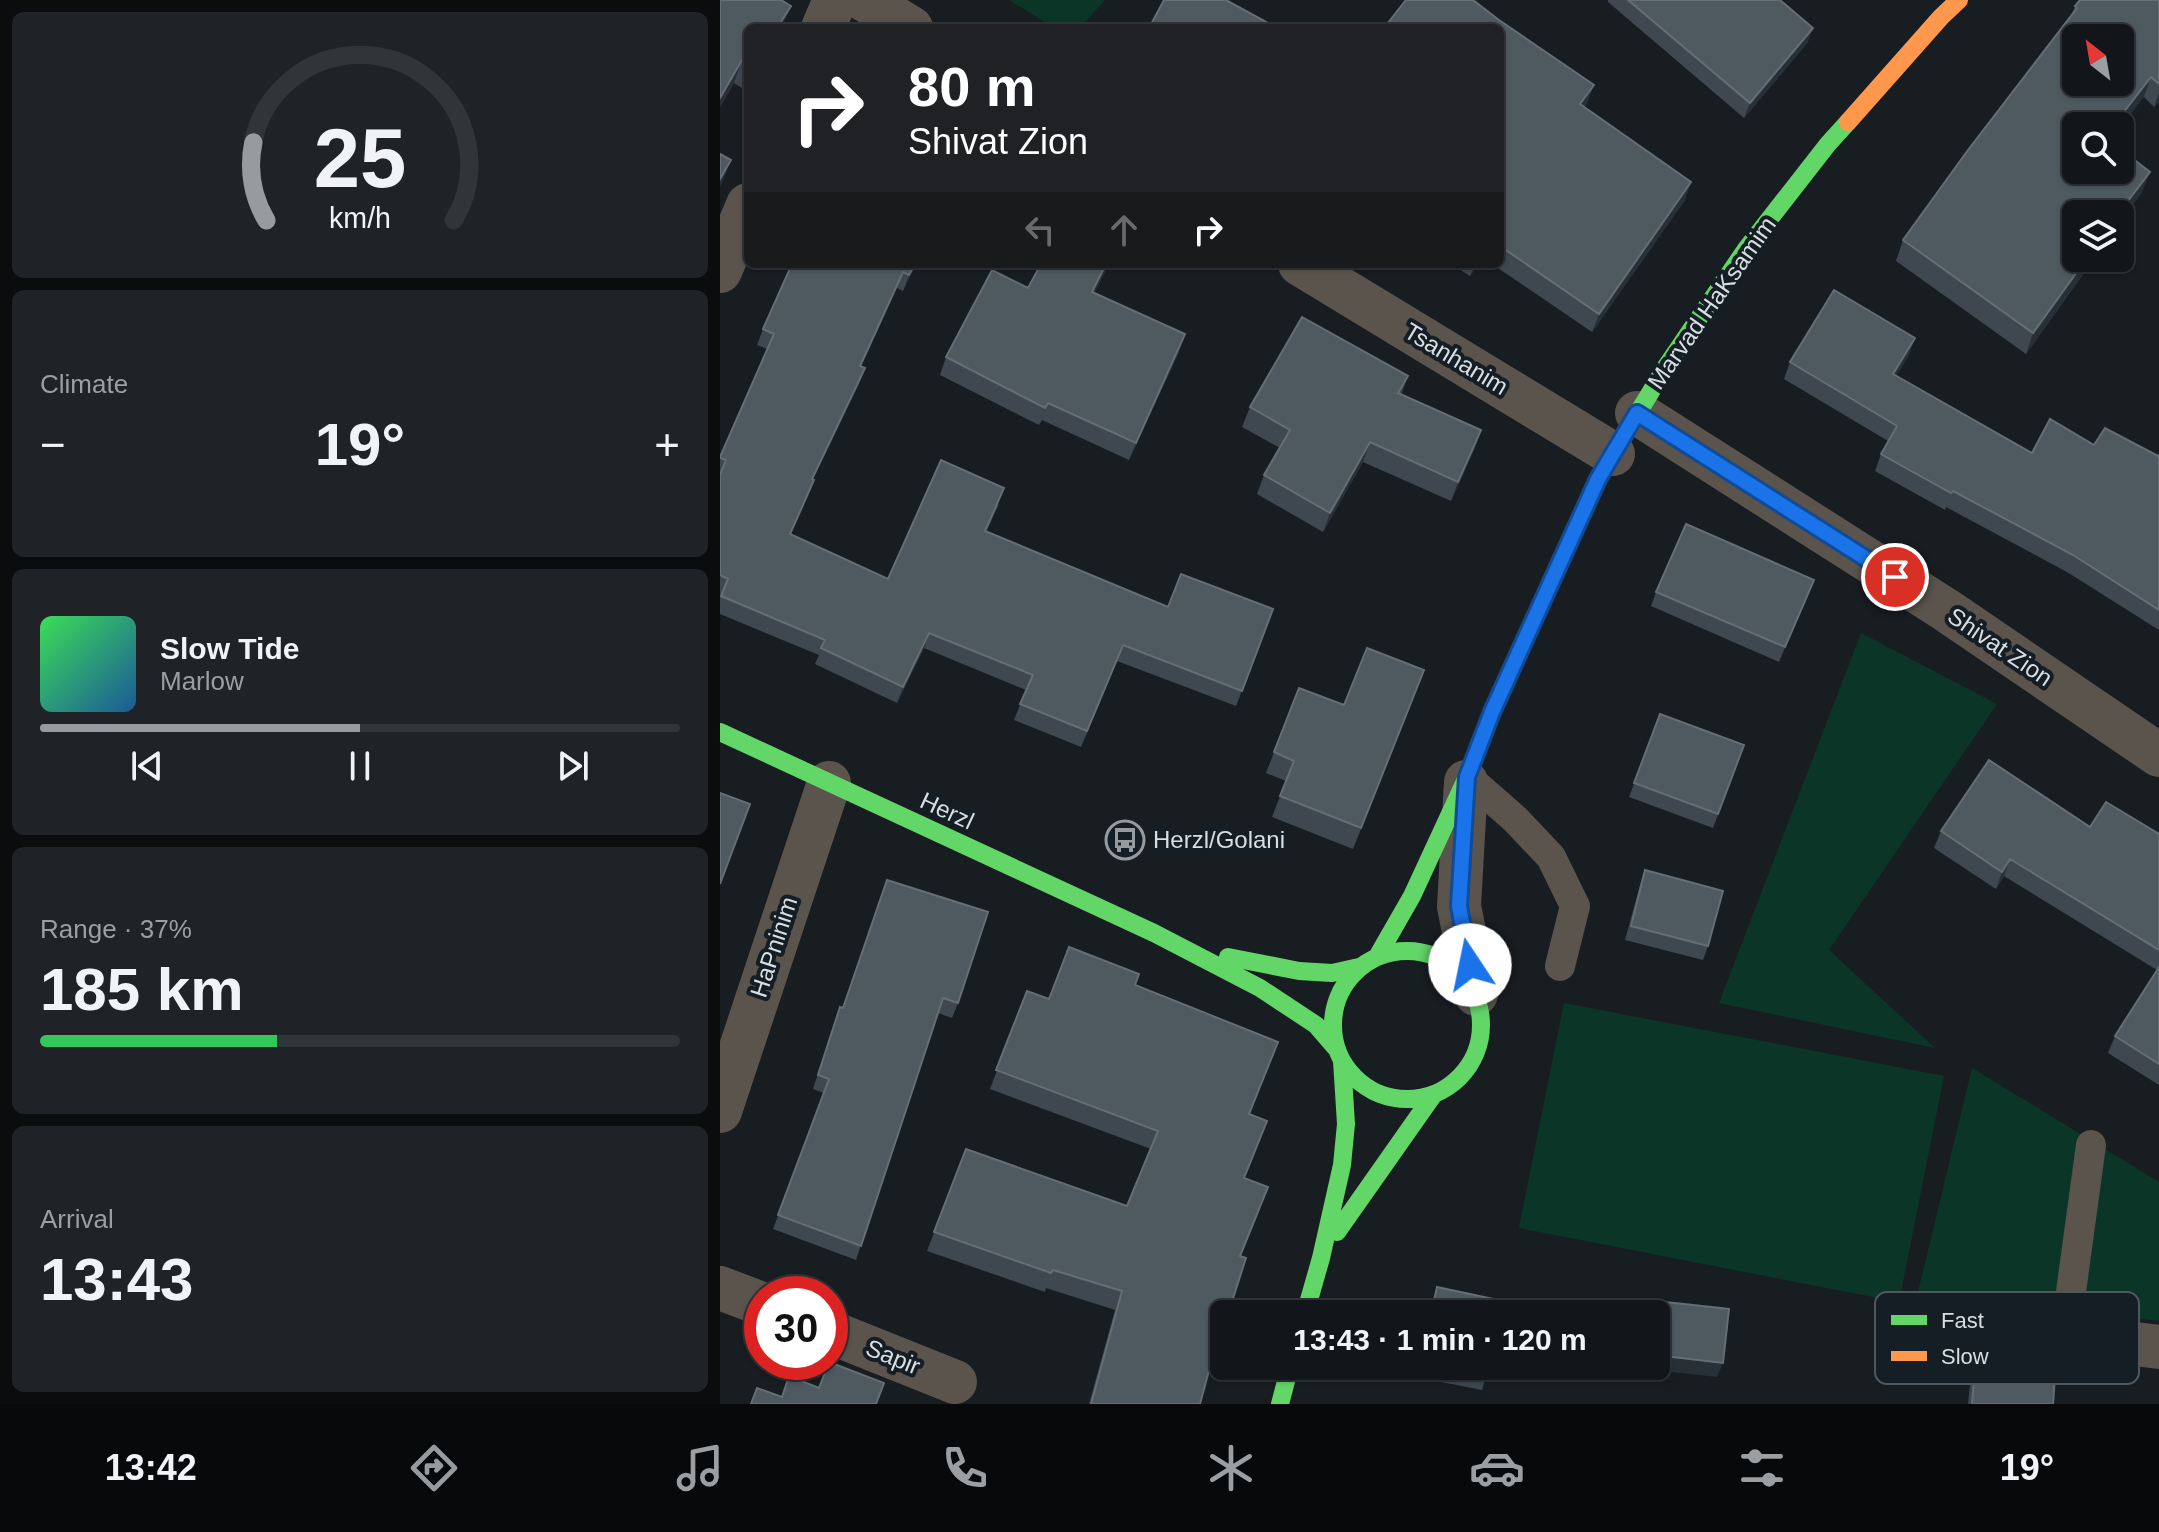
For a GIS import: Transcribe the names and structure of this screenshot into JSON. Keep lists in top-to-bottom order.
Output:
{
  "streets": {
    "street": [
      "Marvad HaKsamim",
      "Tsanhanim",
      "Shivat Zion",
      "Herzl",
      "HaPninim",
      "Sapir"
    ]
  },
  "crossings": [
    ["Marvad HaKsamim", "Tsanhanim"],
    ["Marvad HaKsamim", "Shivat Zion"],
    ["Marvad HaKsamim", "Herzl"],
    ["Herzl", "HaPninim"]
  ],
  "places": {
    "bus stop": ["Herzl/Golani"]
  },
  "legend": ["Fast", "Slow"],
  "north": "top left",
  "page": {
    "turn": ["80 m", "Shivat Zion"],
    "tile": [
      "Climate",
      ["Range · 37%", "185 km"],
      ["Arrival", "13:43"]
    ],
    "heat": ["−", "19°", "+"],
    "song": ["Slow Tide", "Marlow"],
    "limit": "30",
    "trip": "13:43 · 1 min · 120 m",
    "tabs": ["13:42", "19°"],
    "gauge": ["25", "km/h"]
  }
}
